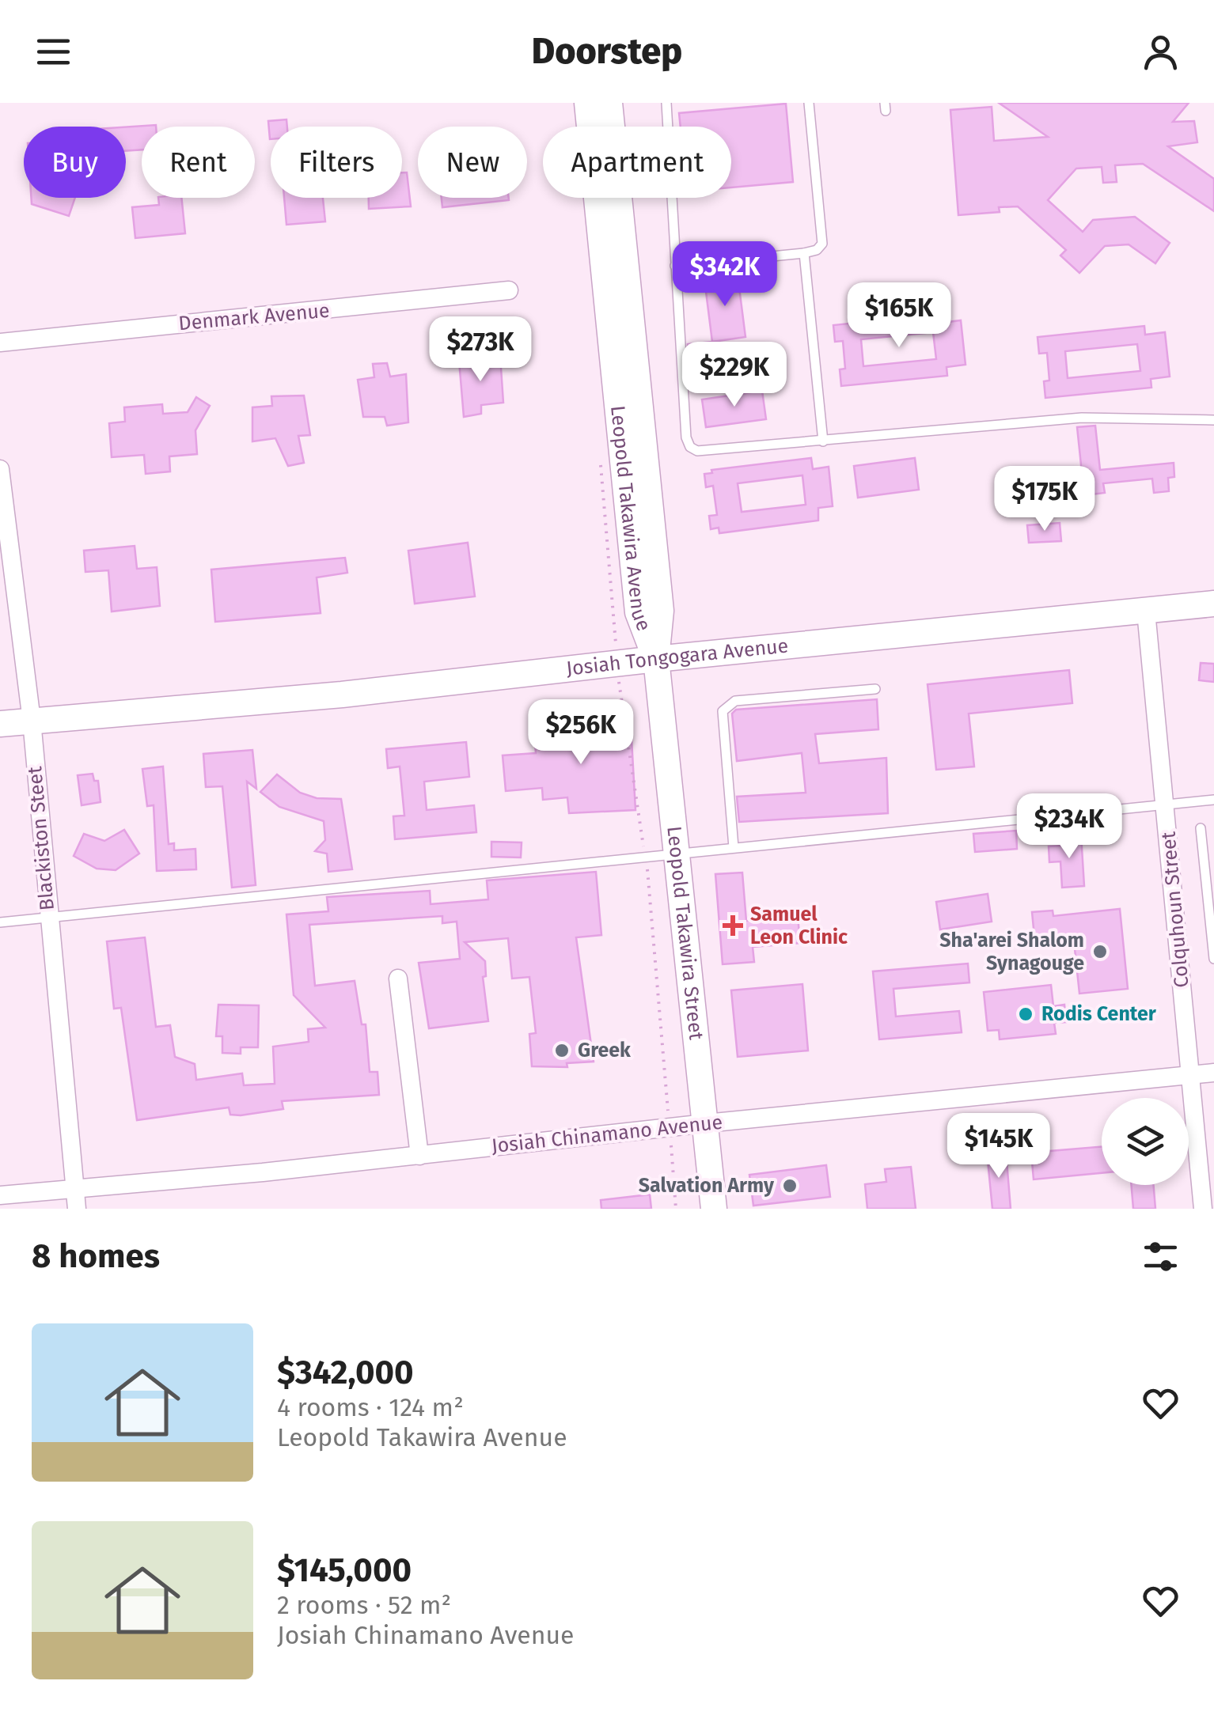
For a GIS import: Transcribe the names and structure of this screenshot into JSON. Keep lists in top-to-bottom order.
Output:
{
  "streets": {
    "main road": ["Leopold Takawira Avenue", "Josiah Tongogara Avenue", "Leopold Takawira Street"],
    "street": [
      "Denmark Avenue",
      "Blackiston Steet",
      "Colquhoun Street",
      "Josiah Chinamano Avenue"
    ]
  },
  "crossings": [
    ["Leopold Takawira Avenue", "Josiah Tongogara Avenue"],
    ["Leopold Takawira Avenue", "Leopold Takawira Street"],
    ["Josiah Tongogara Avenue", "Blackiston Steet"],
    ["Josiah Tongogara Avenue", "Colquhoun Street"],
    ["Josiah Tongogara Avenue", "Leopold Takawira Street"],
    ["Blackiston Steet", "Josiah Chinamano Avenue"],
    ["Colquhoun Street", "Josiah Chinamano Avenue"],
    ["Leopold Takawira Street", "Josiah Chinamano Avenue"]
  ],
  "places": {
    "health": ["Samuel Leon Clinic"],
    "other": [
      "Sha'arei Shalom Synagouge",
      "Rodis Center",
      "Greek",
      "Salvation Army"
    ]
  },
  "page": {
    "header": "Doorstep",
    "chip": [
      "Buy",
      "Rent",
      "Filters",
      "New",
      "Apartment"
    ],
    "price": [
      "$342K",
      "$165K",
      "$273K",
      "$229K",
      "$175K",
      "$256K",
      "$234K",
      "$145K"
    ],
    "heading": "8 homes",
    "list": [
      {
        "name": "$342,000",
        "note": "4 rooms · 124 m² · Leopold Takawira Avenue"
      },
      {
        "name": "$145,000",
        "note": "2 rooms · 52 m² · Josiah Chinamano Avenue"
      }
    ]
  }
}
